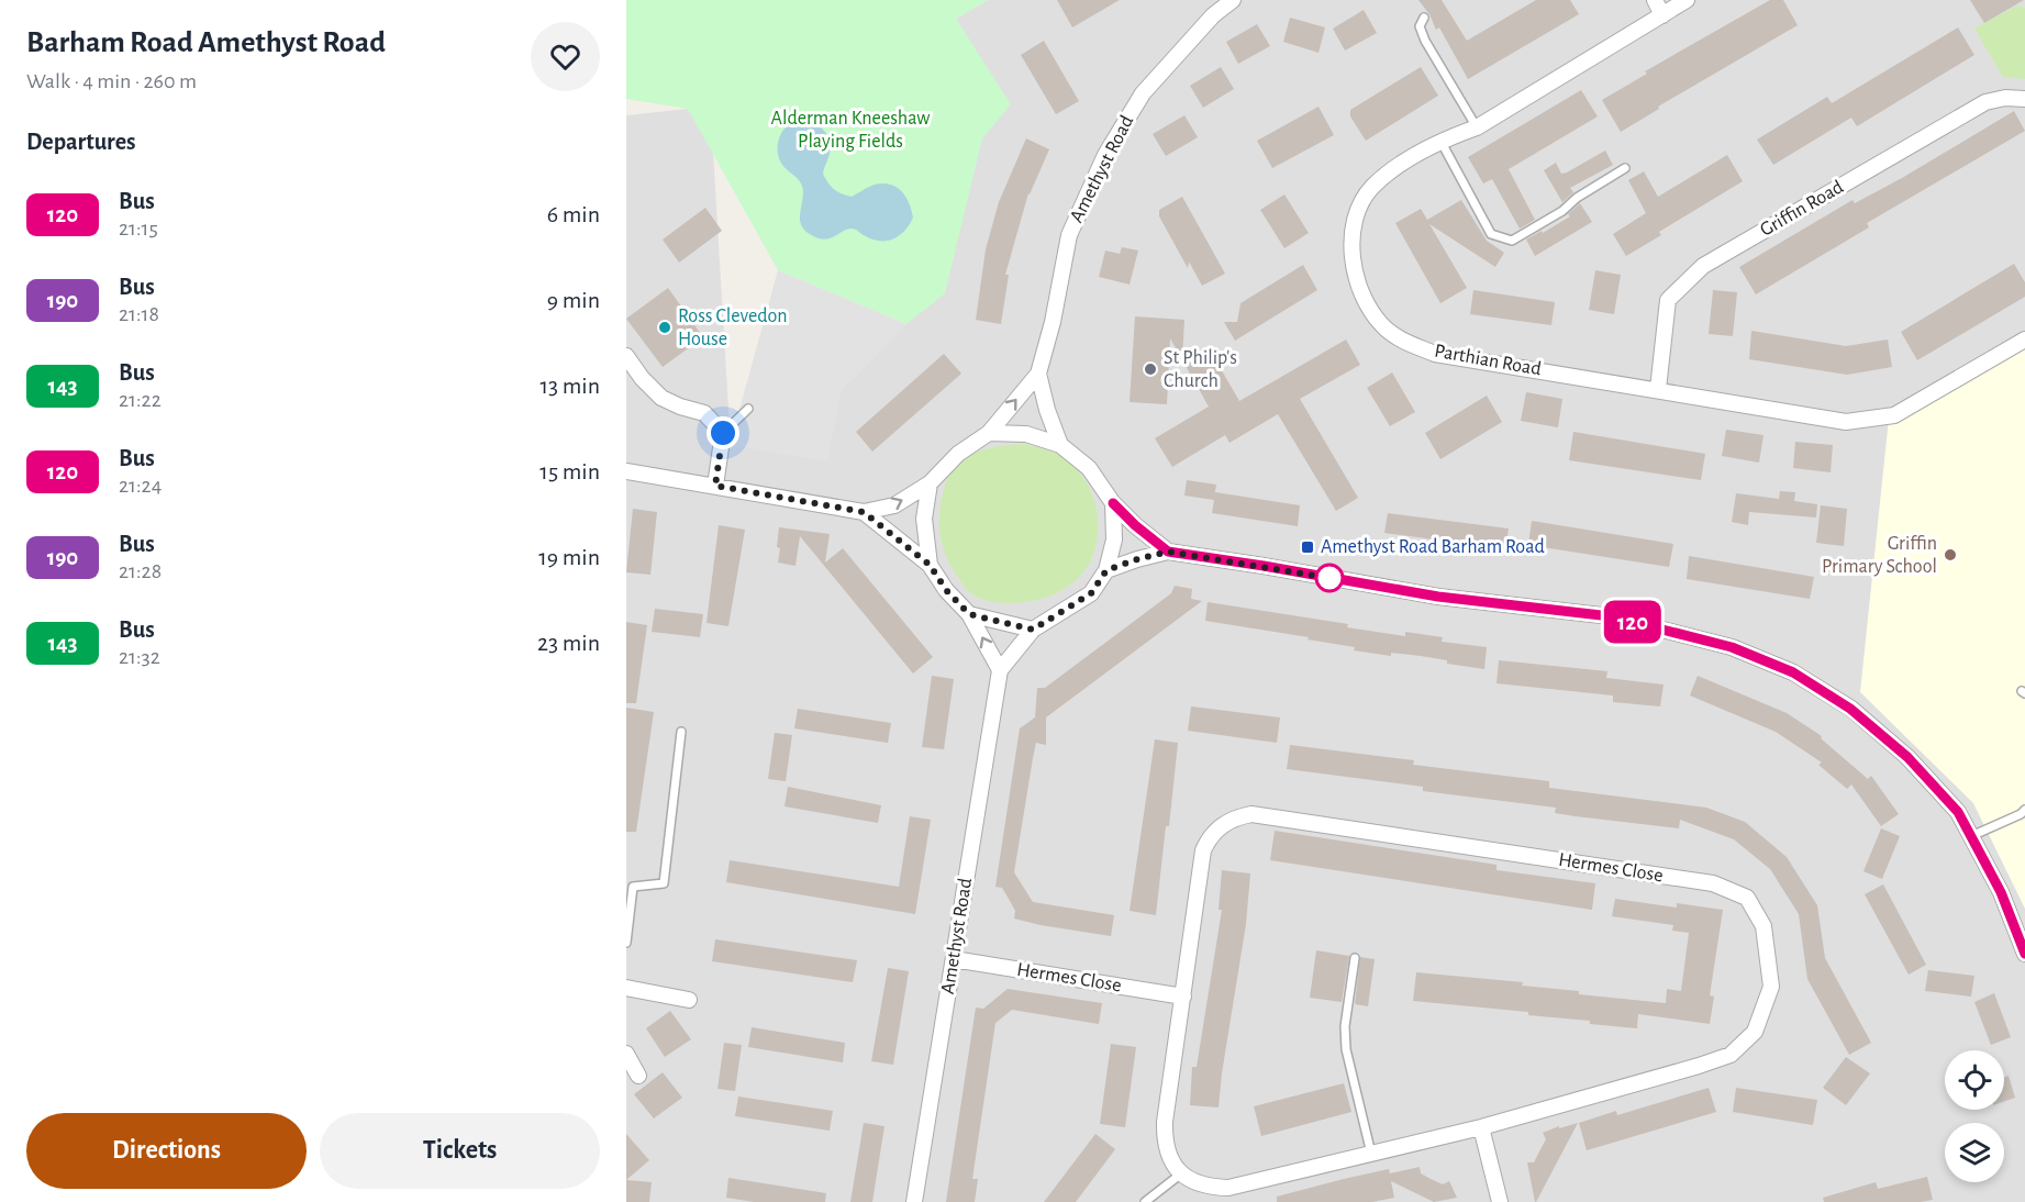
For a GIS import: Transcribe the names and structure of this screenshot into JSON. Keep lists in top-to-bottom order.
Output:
{
  "streets": {
    "street": [
      "Amethyst Road",
      "Griffin Road",
      "Parthian Road",
      "Hermes Close"
    ]
  },
  "crossings": [
    ["Amethyst Road", "Hermes Close"],
    ["Griffin Road", "Parthian Road"]
  ],
  "parks": ["Alderman Kneeshaw Playing Fields"],
  "places": {
    "other": ["Ross Clevedon House", "St Philip's Church", "Griffin Primary School"],
    "transit": ["Amethyst Road Barham Road"]
  },
  "lines": ["bus line 120"],
  "page": {
    "heading": [
      ["Barham Road Amethyst Road", "Walk · 4 min · 260 m"],
      "Departures"
    ],
    "on_map": "120",
    "list": [
      {
        "mark": "120",
        "name": "Bus",
        "note": "21:15",
        "value": "6 min"
      },
      {
        "mark": "190",
        "name": "Bus",
        "note": "21:18",
        "value": "9 min"
      },
      {
        "mark": "143",
        "name": "Bus",
        "note": "21:22",
        "value": "13 min"
      },
      {
        "mark": "120",
        "name": "Bus",
        "note": "21:24",
        "value": "15 min"
      },
      {
        "mark": "190",
        "name": "Bus",
        "note": "21:28",
        "value": "19 min"
      },
      {
        "mark": "143",
        "name": "Bus",
        "note": "21:32",
        "value": "23 min"
      }
    ],
    "buttons": ["Directions", "Tickets"]
  }
}
